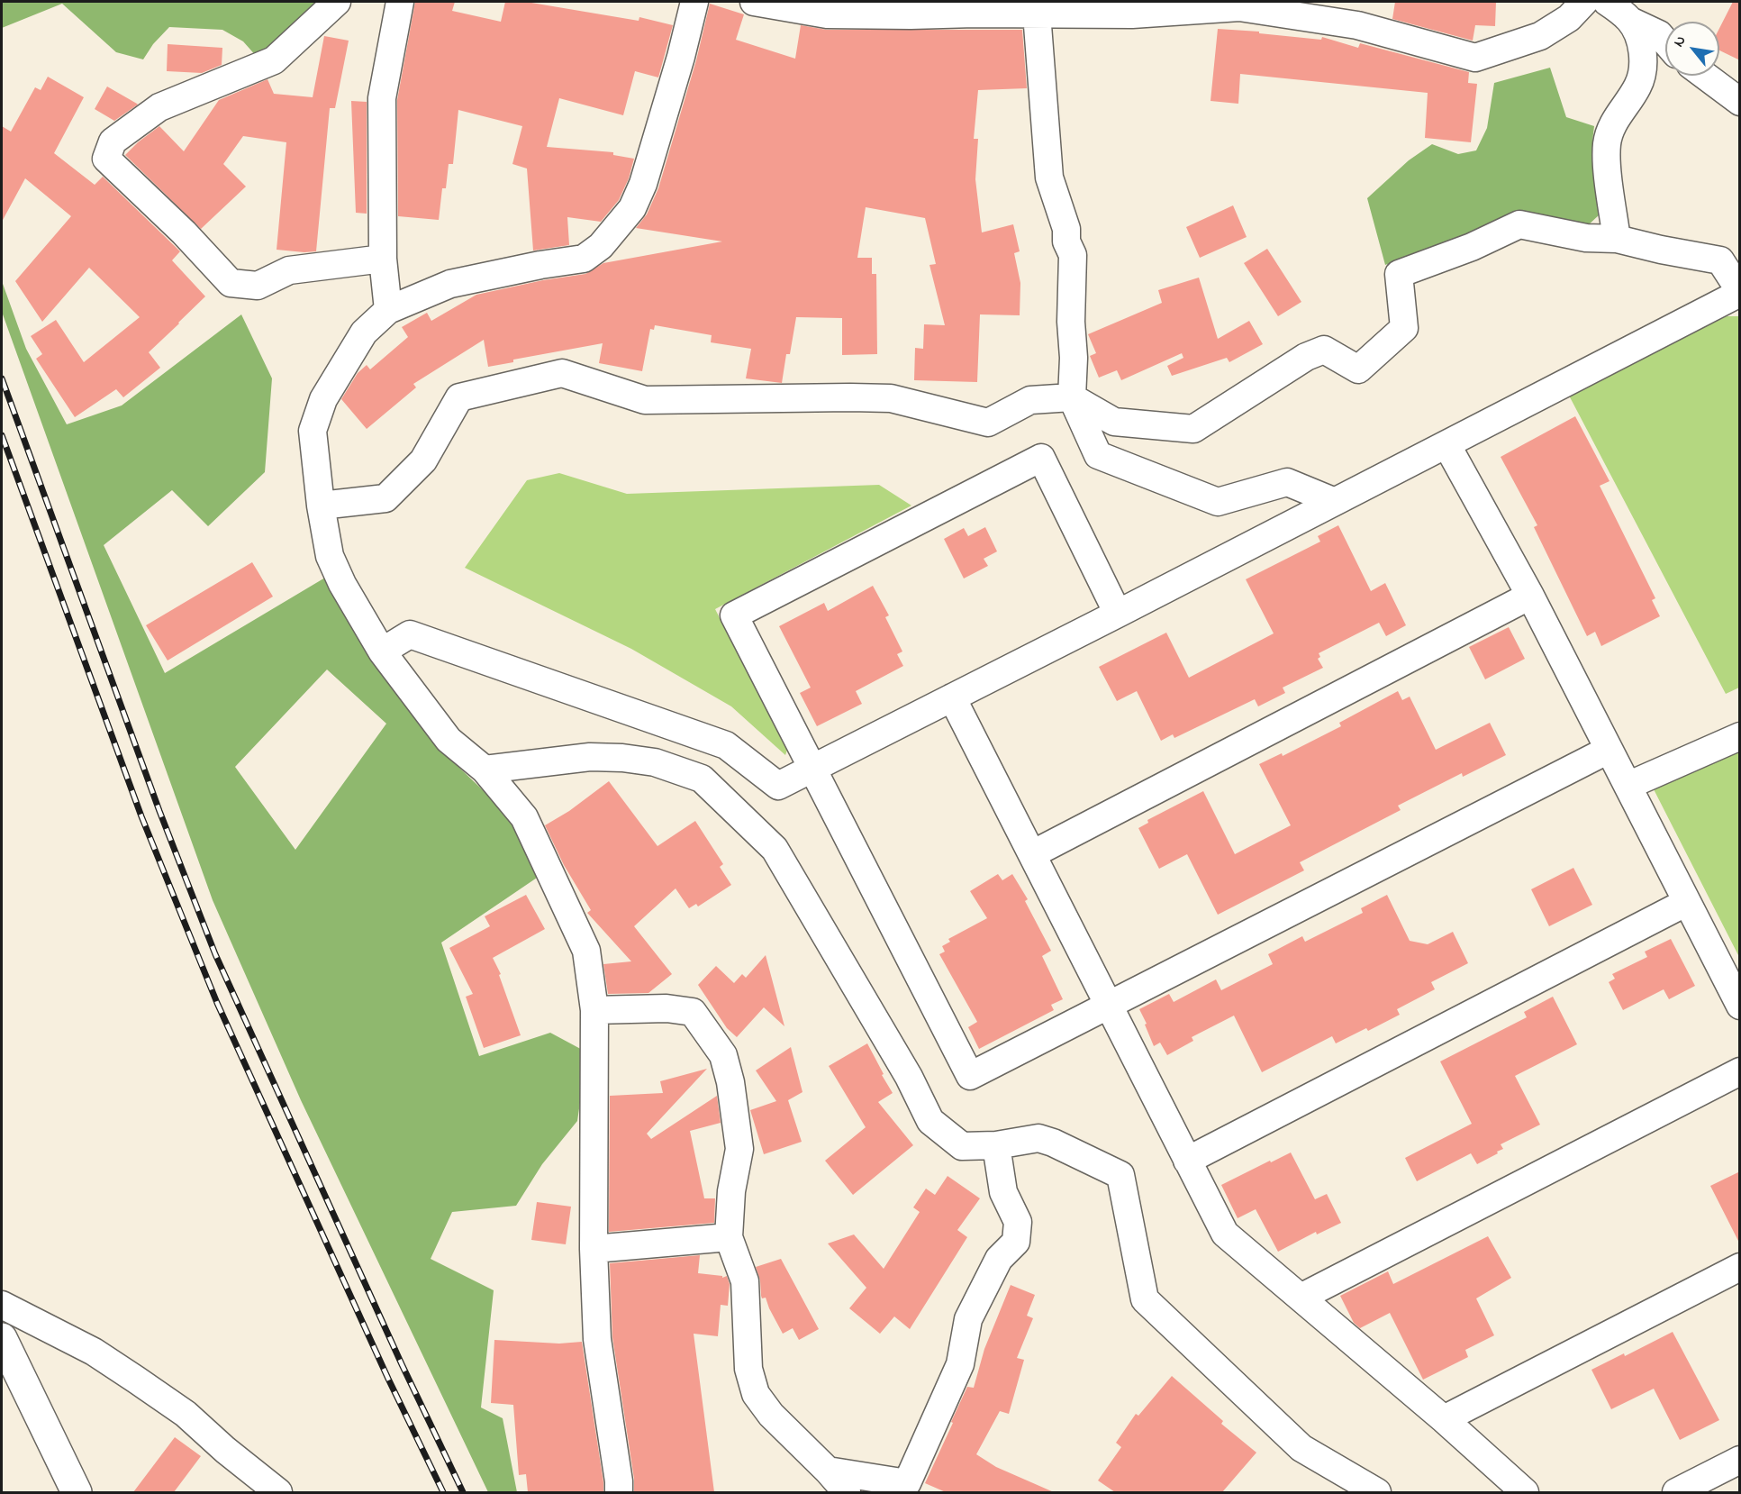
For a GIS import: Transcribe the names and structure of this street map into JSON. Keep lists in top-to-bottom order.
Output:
{
  "north": "top left"
}
